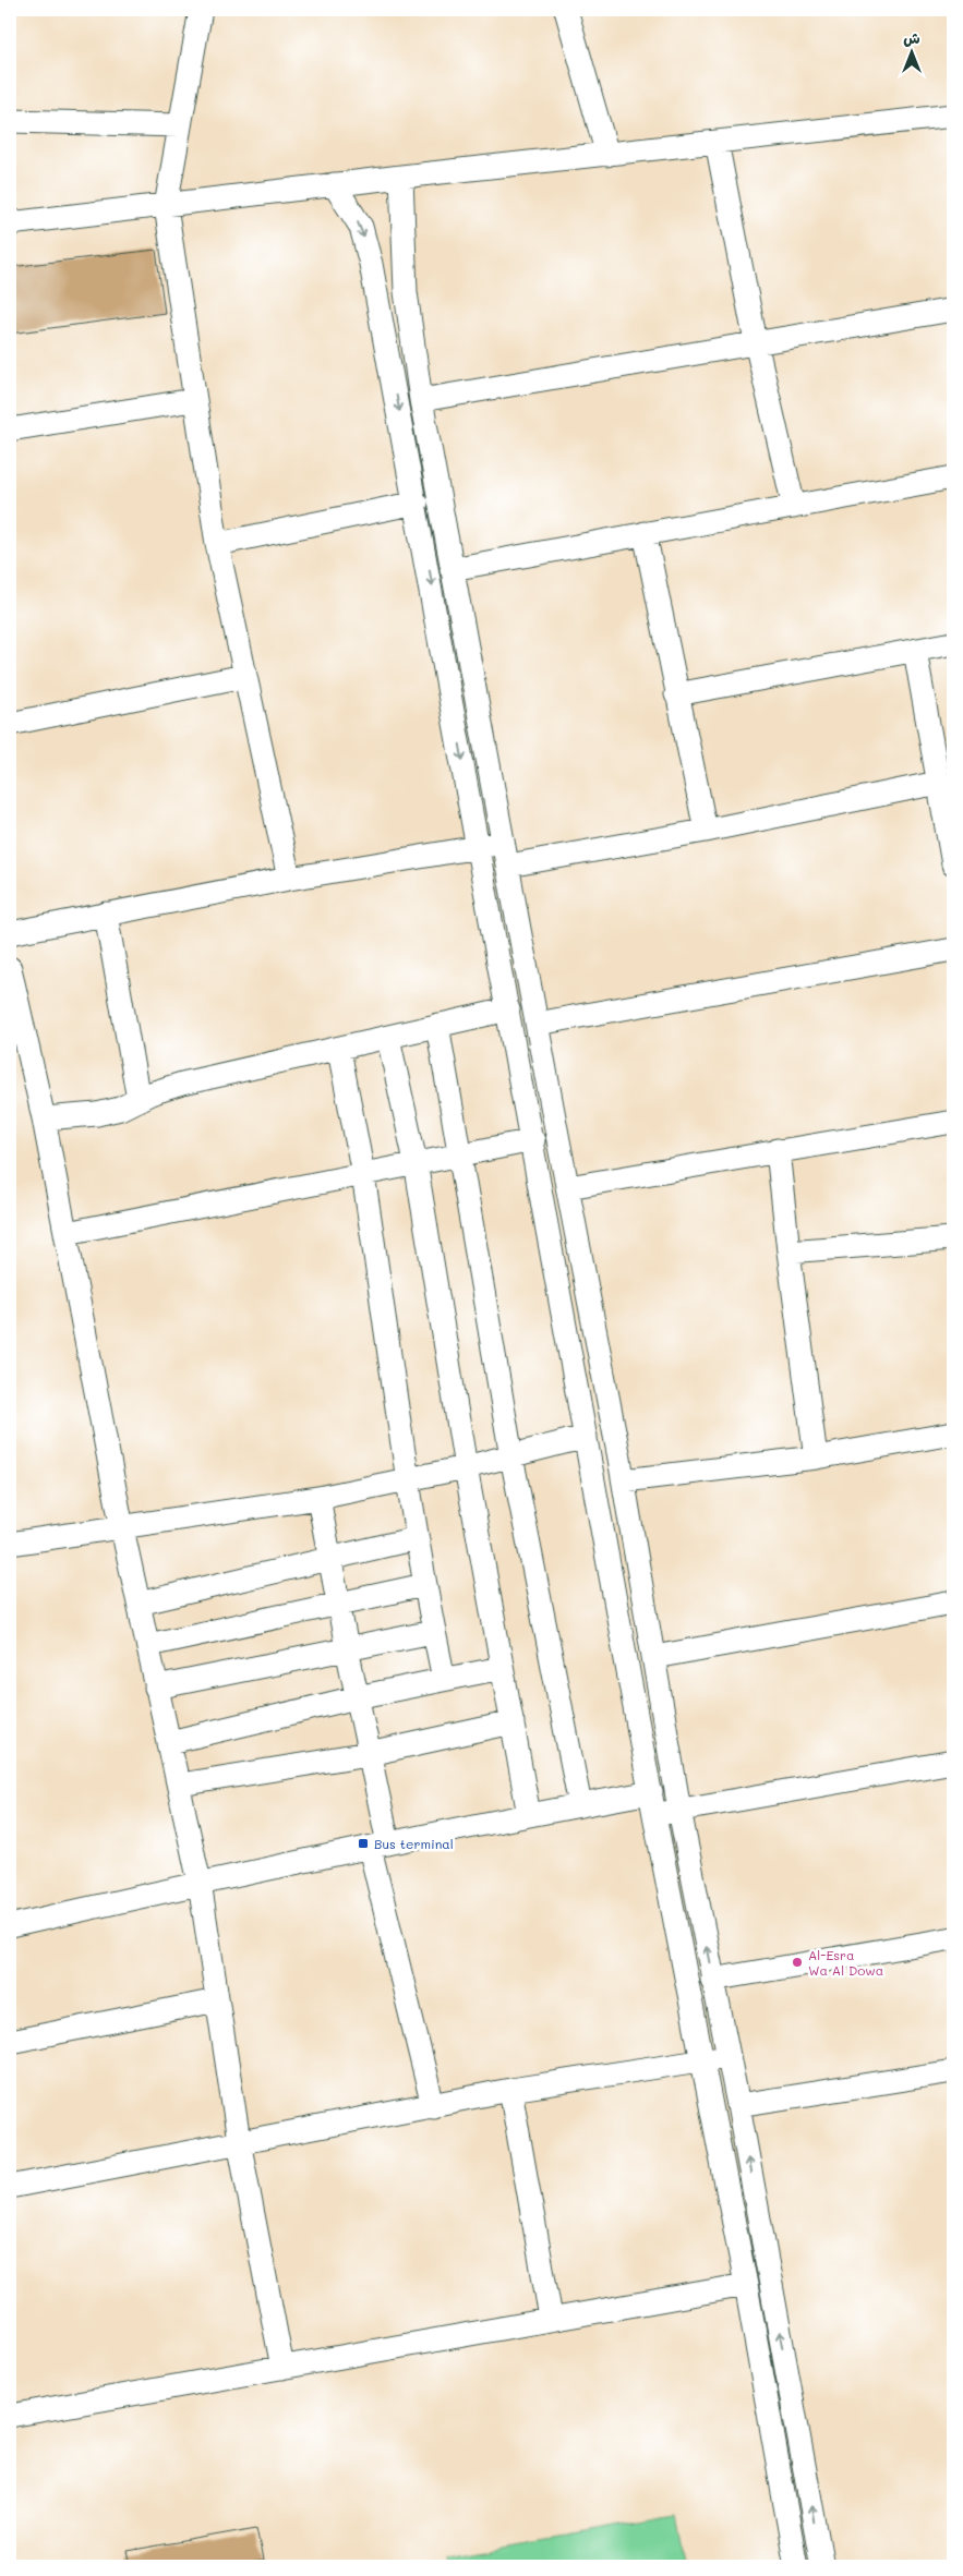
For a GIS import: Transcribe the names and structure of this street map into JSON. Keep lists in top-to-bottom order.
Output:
{
  "places": {
    "transit": ["Bus terminal"],
    "other": ["Al-Esra Wa Al Dowa"]
  },
  "north": "top"
}
